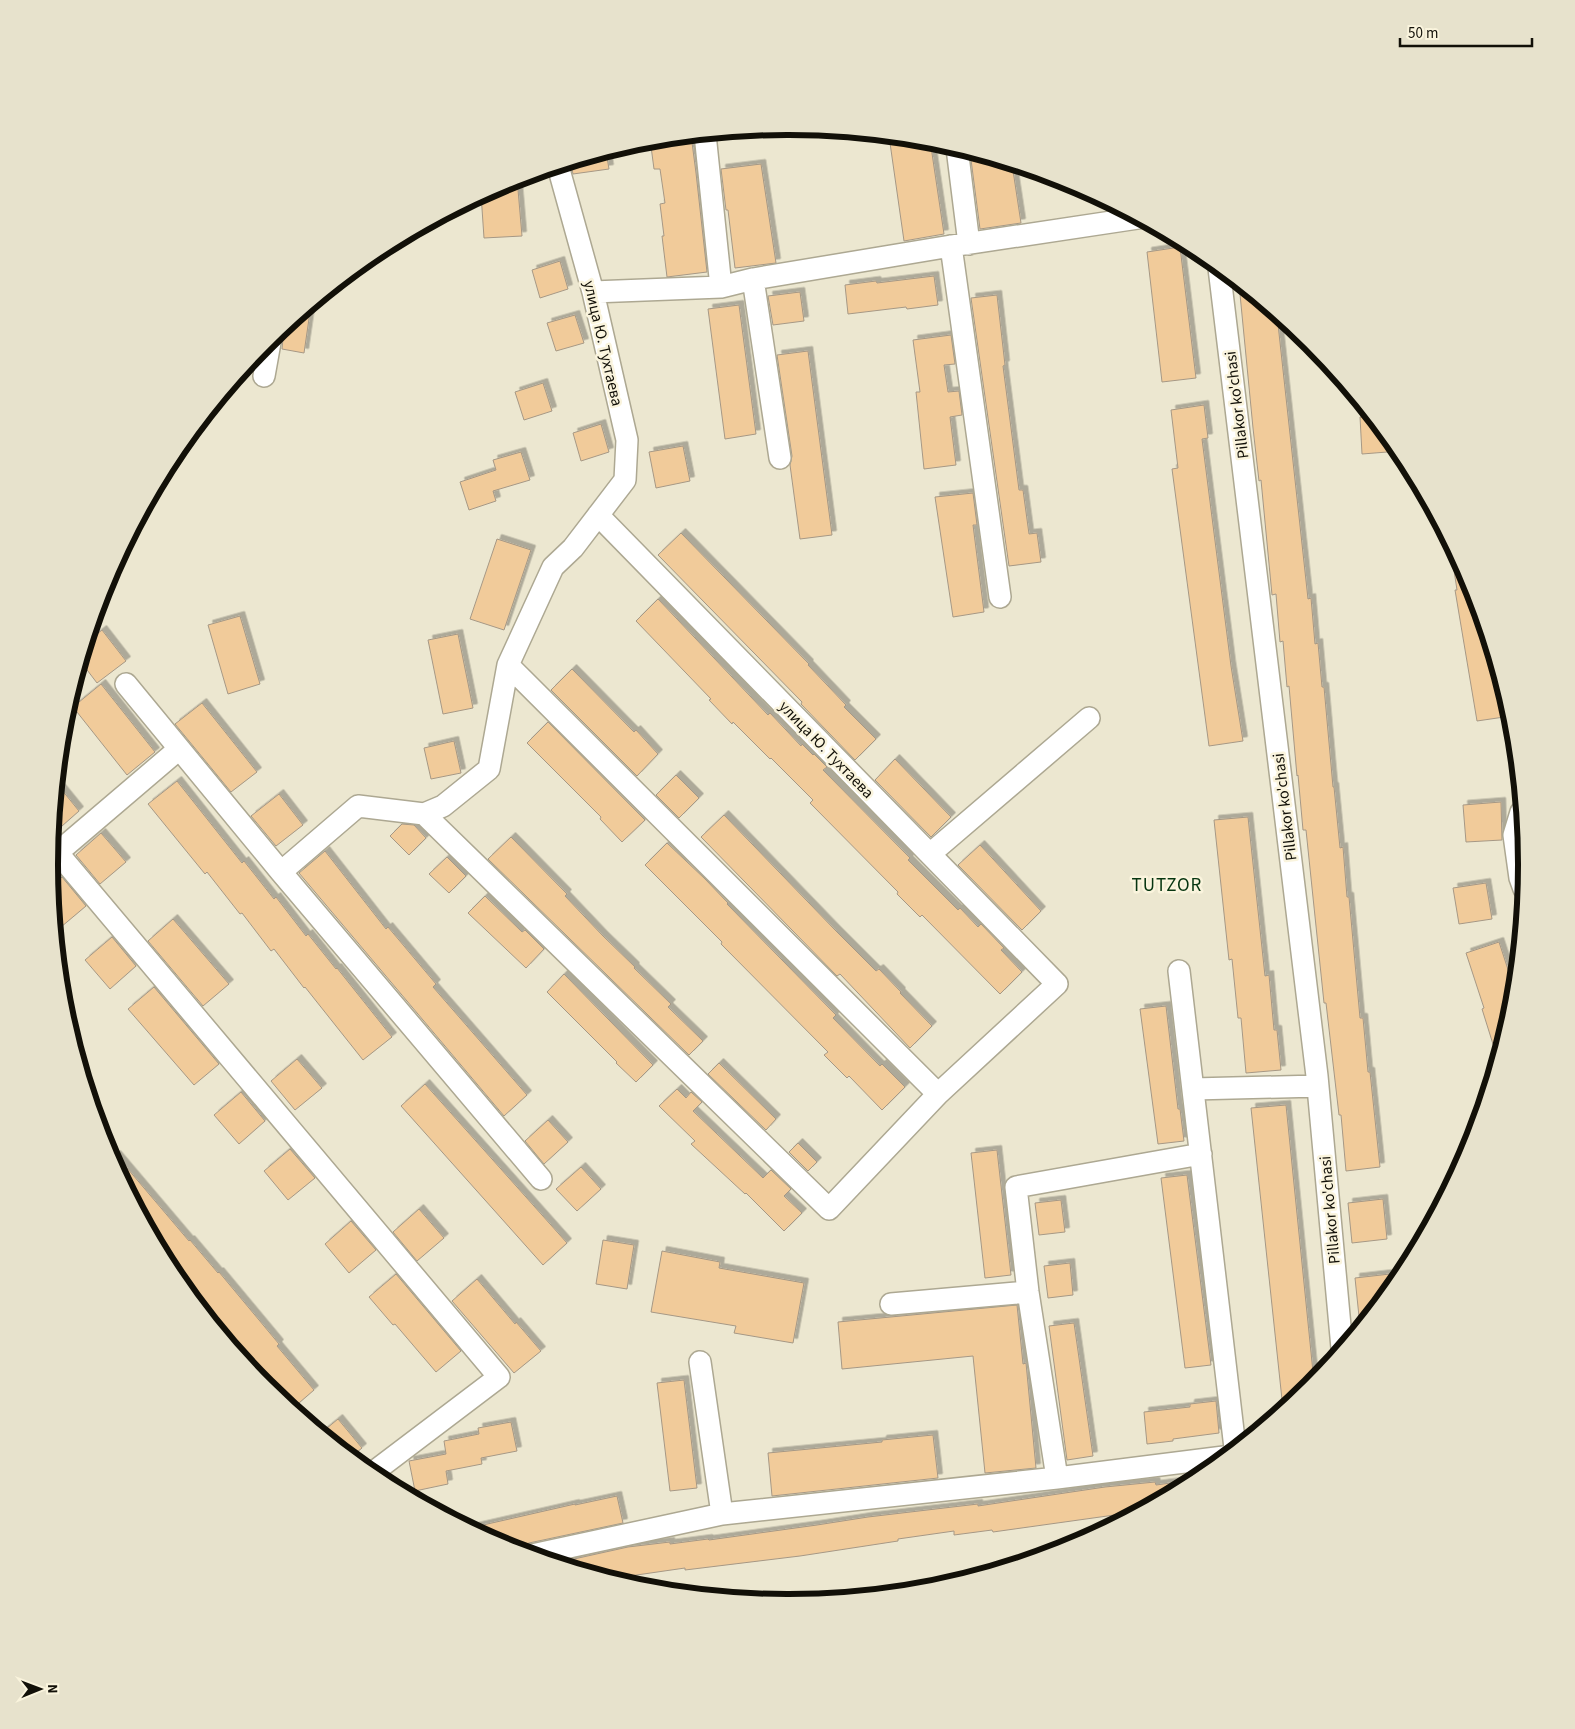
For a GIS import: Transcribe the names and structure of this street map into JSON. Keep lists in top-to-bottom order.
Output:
{
  "streets": {
    "street": ["улица Ю. Тухтаева", "Pillakor ko'chasi"]
  },
  "districts": ["TUTZOR"],
  "scale_bar": "50 m",
  "north": "right"
}
